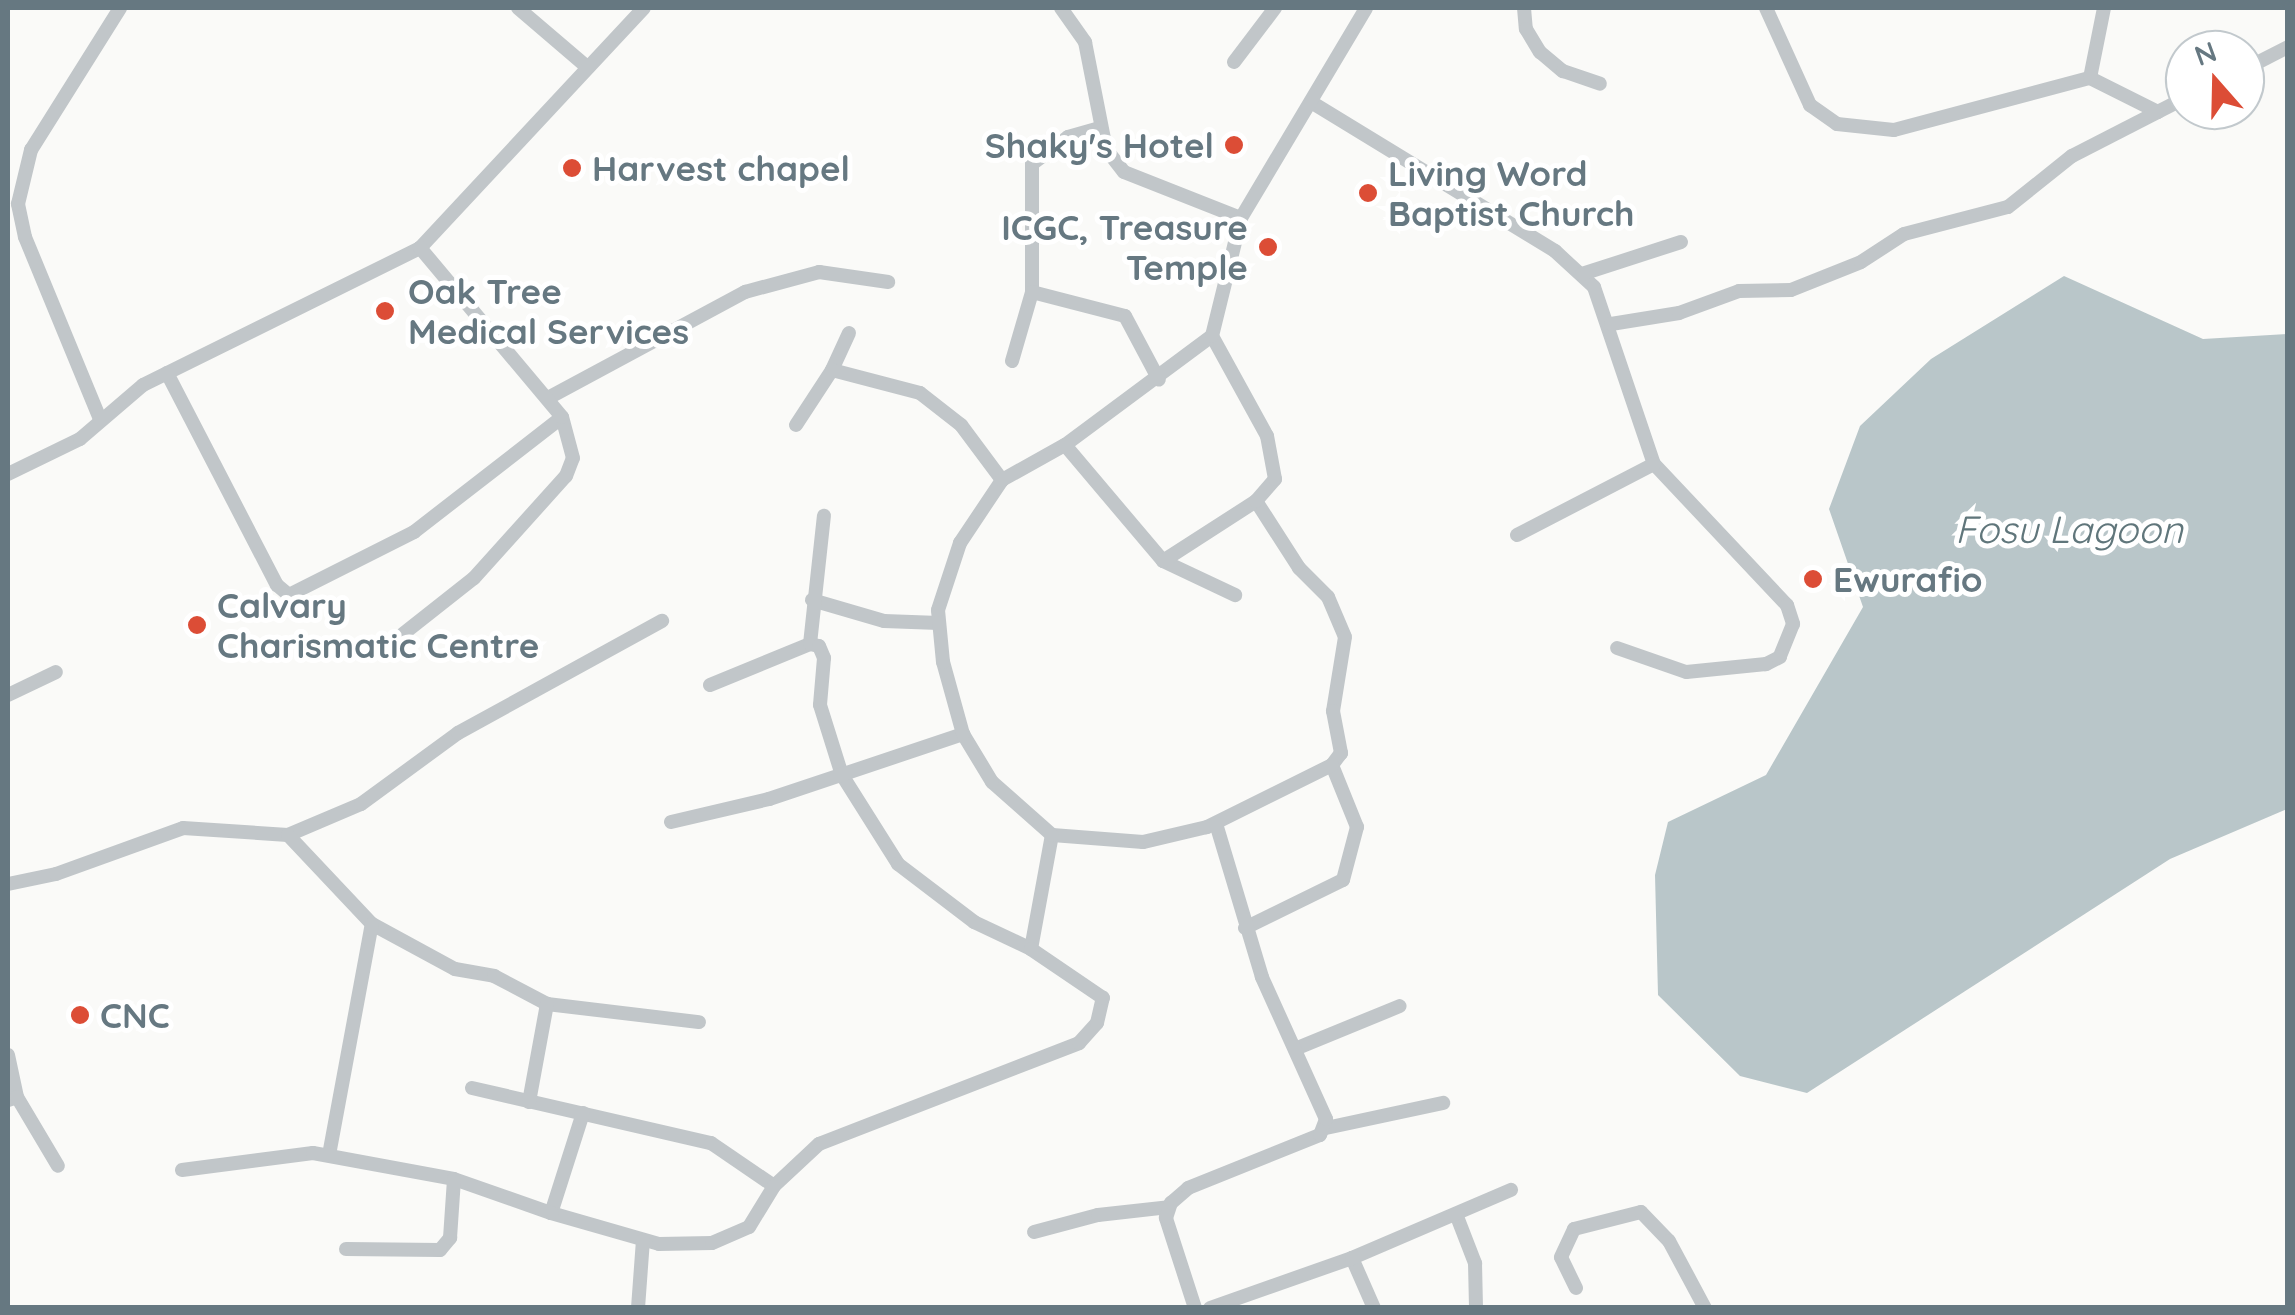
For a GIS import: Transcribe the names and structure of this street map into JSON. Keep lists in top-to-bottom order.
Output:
{
  "water": ["Fosu Lagoon"],
  "places": [
    "Shaky's Hotel",
    "Harvest chapel",
    "Living Word Baptist Church",
    "ICGC, Treasure Temple",
    "Oak Tree Medical Services",
    "Ewurafio",
    "Calvary Charismatic Centre",
    "CNC"
  ],
  "north": "top"
}
